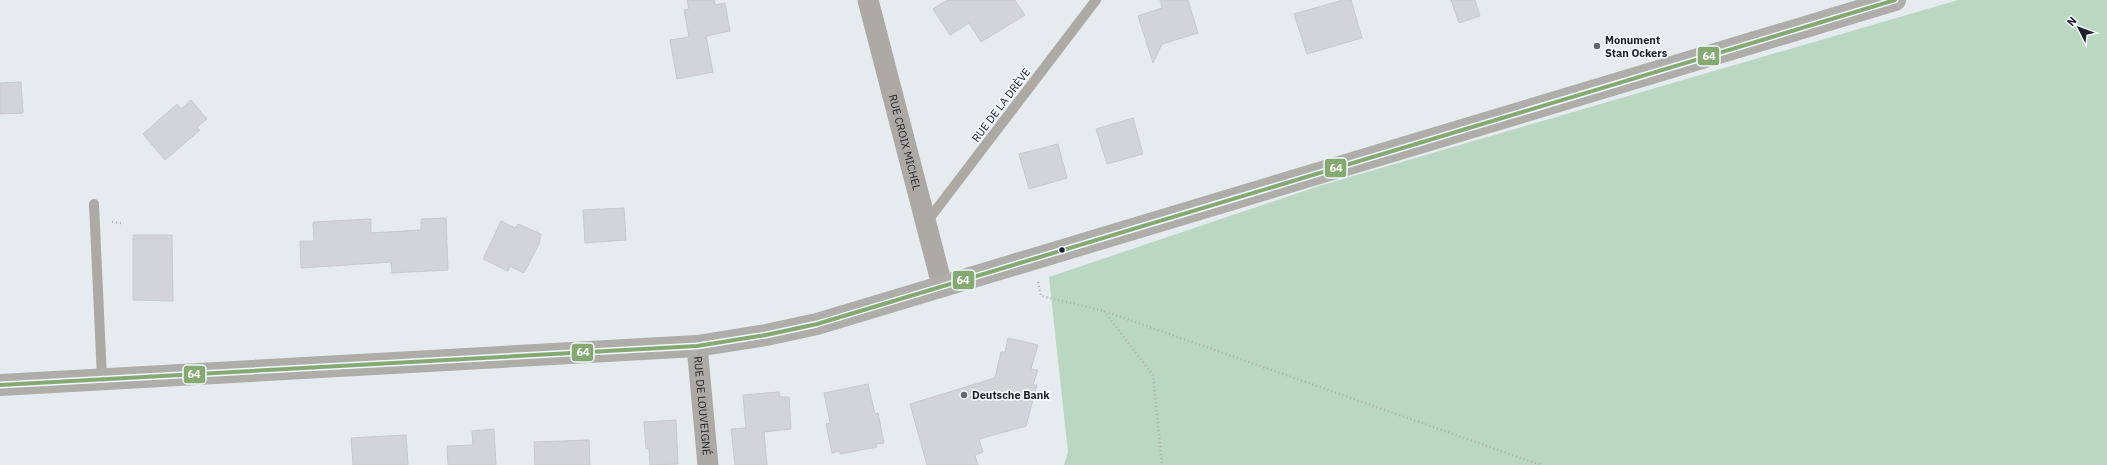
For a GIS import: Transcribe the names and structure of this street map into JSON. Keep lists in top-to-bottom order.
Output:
{
  "streets": {
    "main road": ["RUE DE LOUVEIGNÉ"],
    "street": ["RUE CROIX MICHEL"],
    "lane": ["RUE DE LA DRÈVE"]
  },
  "crossings": [
    ["RUE DE LA DRÈVE", "RUE CROIX MICHEL"],
    ["RUE CROIX MICHEL", "RUE DE LOUVEIGNÉ"]
  ],
  "places": ["Monument Stan Ockers", "Deutsche Bank"],
  "lines": ["transit line 64"],
  "north": "top left"
}
